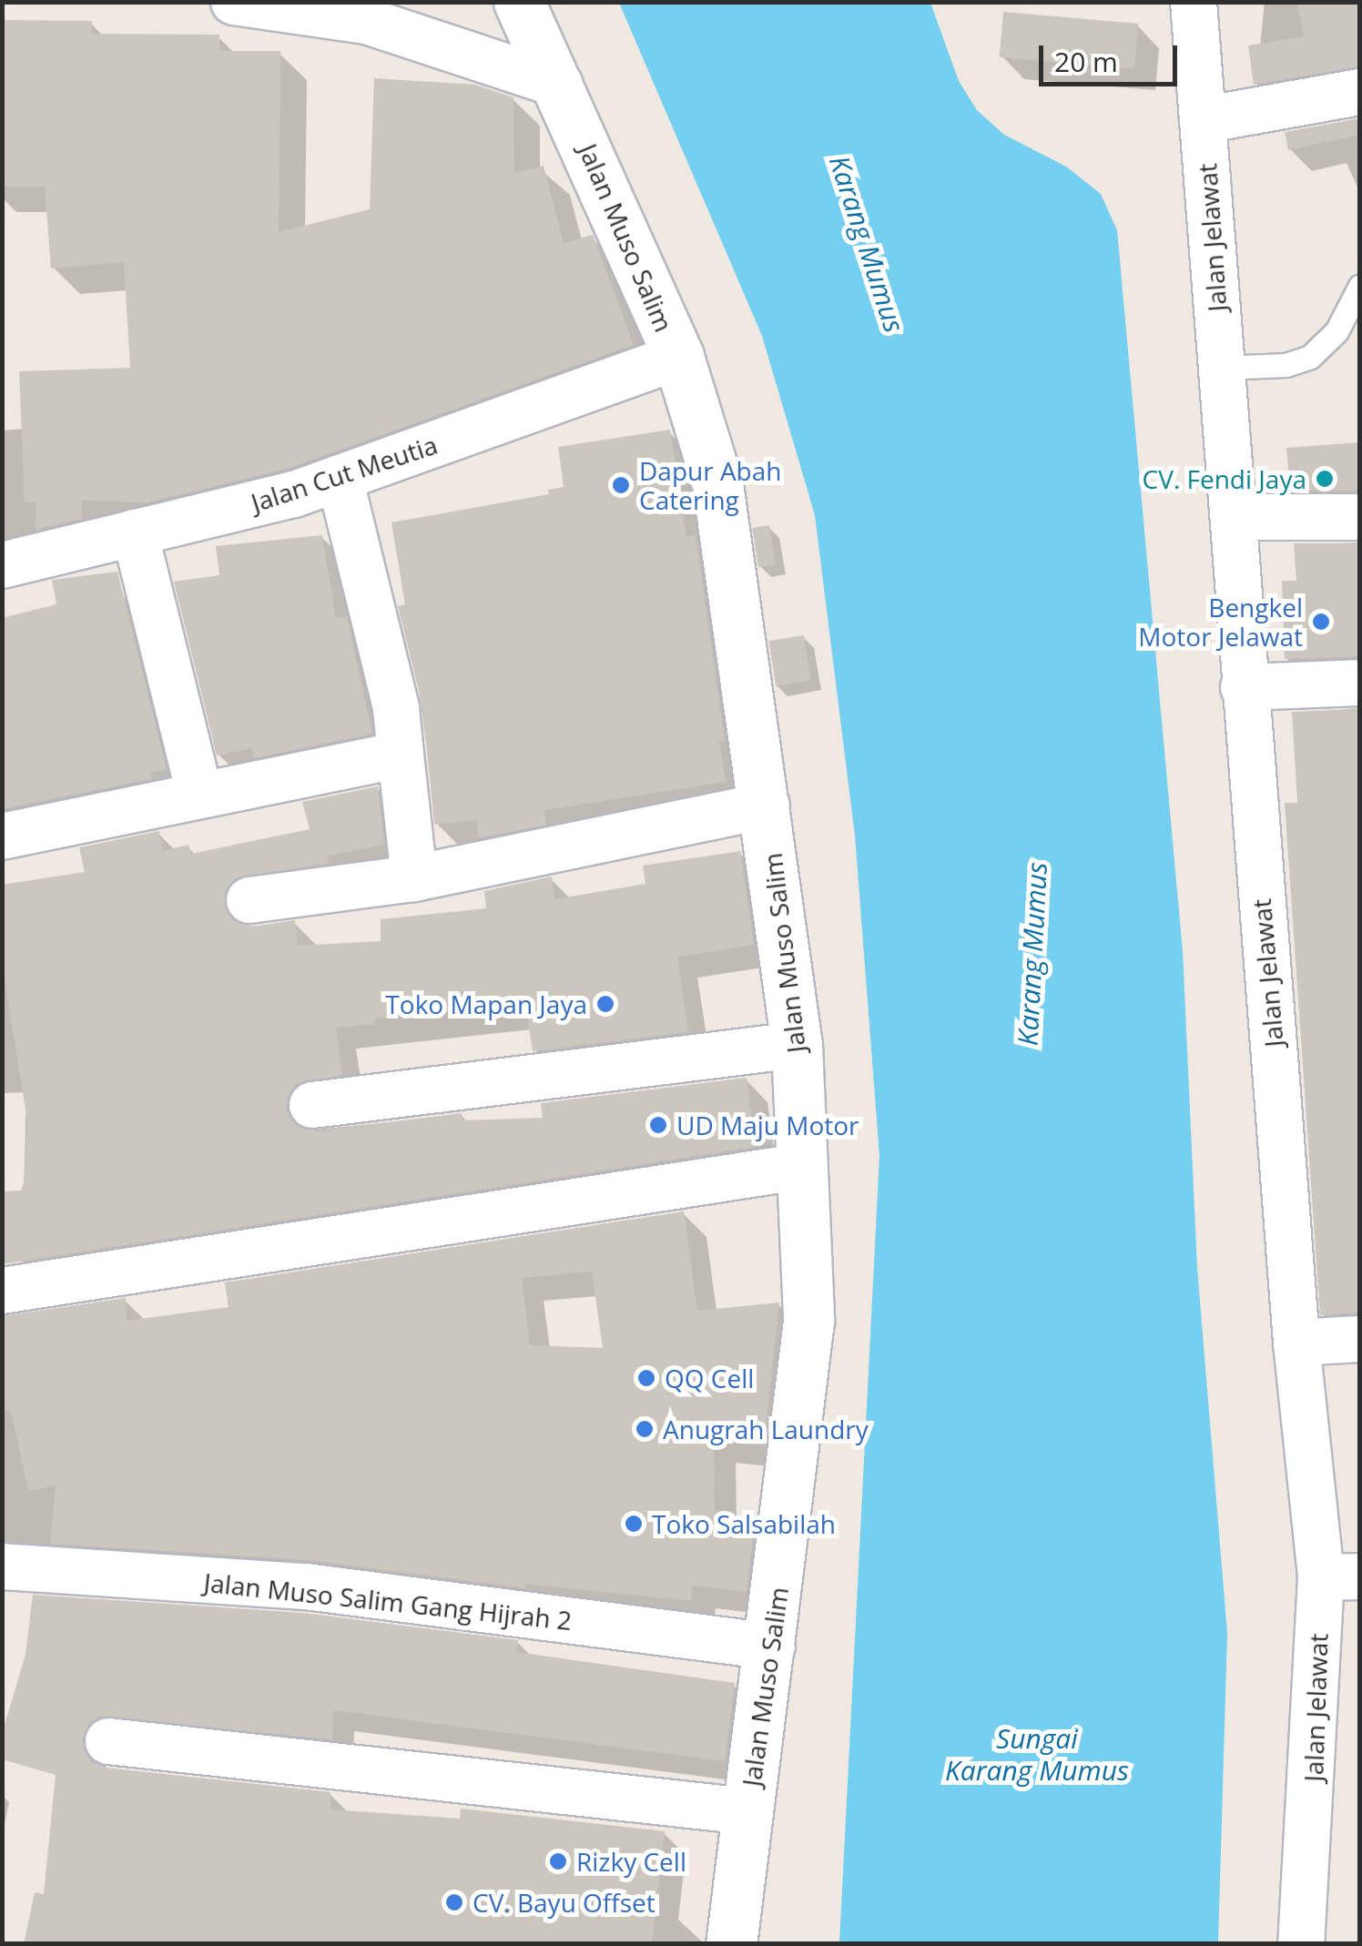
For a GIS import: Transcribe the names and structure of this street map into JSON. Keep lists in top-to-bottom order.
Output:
{
  "streets": {
    "street": [
      "Jalan Muso Salim",
      "Jalan Jelawat",
      "Jalan Cut Meutia",
      "Jalan Muso Salim Gang Hijrah 2"
    ]
  },
  "crossings": [
    ["Jalan Muso Salim", "Jalan Cut Meutia"],
    ["Jalan Muso Salim", "Jalan Muso Salim Gang Hijrah 2"]
  ],
  "water": ["Karang Mumus", "Sungai Karang Mumus"],
  "places": [
    "CV. Fendi Jaya",
    "Dapur Abah Catering",
    "Bengkel Motor Jelawat",
    "Toko Mapan Jaya",
    "UD Maju Motor",
    "QQ Cell",
    "Anugrah Laundry",
    "Toko Salsabilah",
    "Rizky Cell",
    "CV. Bayu Offset"
  ],
  "scale_bar": "20 m"
}
